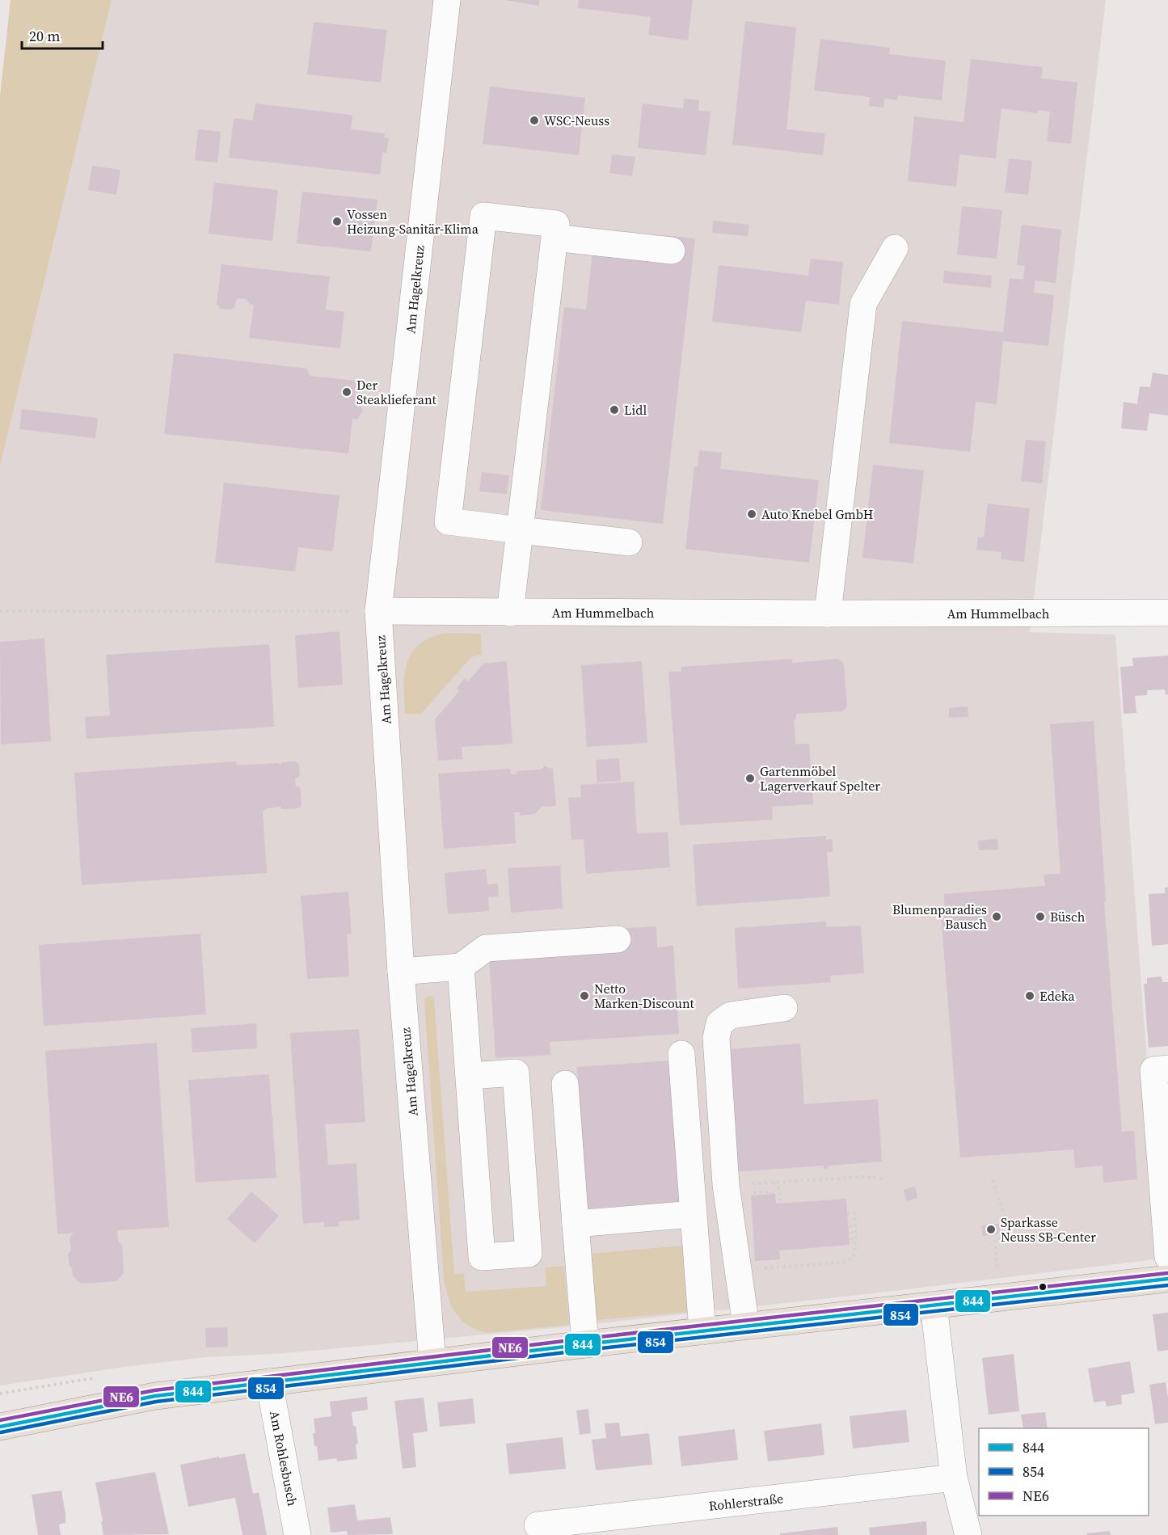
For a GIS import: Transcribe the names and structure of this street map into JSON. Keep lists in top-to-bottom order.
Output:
{
  "streets": {
    "street": [
      "Am Hagelkreuz",
      "Am Hummelbach",
      "Am Rohlesbusch",
      "Rohlerstraße"
    ]
  },
  "crossings": [
    ["Am Hagelkreuz", "Am Hummelbach"]
  ],
  "places": [
    "WSC-Neuss",
    "Vossen Heizung-Sanitär-Klima",
    "Der Steaklieferant",
    "Lidl",
    "Auto Knebel GmbH",
    "Gartenmöbel Lagerverkauf Spelter",
    "Blumenparadies Bausch",
    "Büsch",
    "Netto Marken-Discount",
    "Edeka",
    "Sparkasse Neuss SB-Center"
  ],
  "lines": ["transit line NE6", "transit line 844", "transit line 854"],
  "legend": ["844", "854", "NE6"],
  "scale_bar": "20 m"
}
